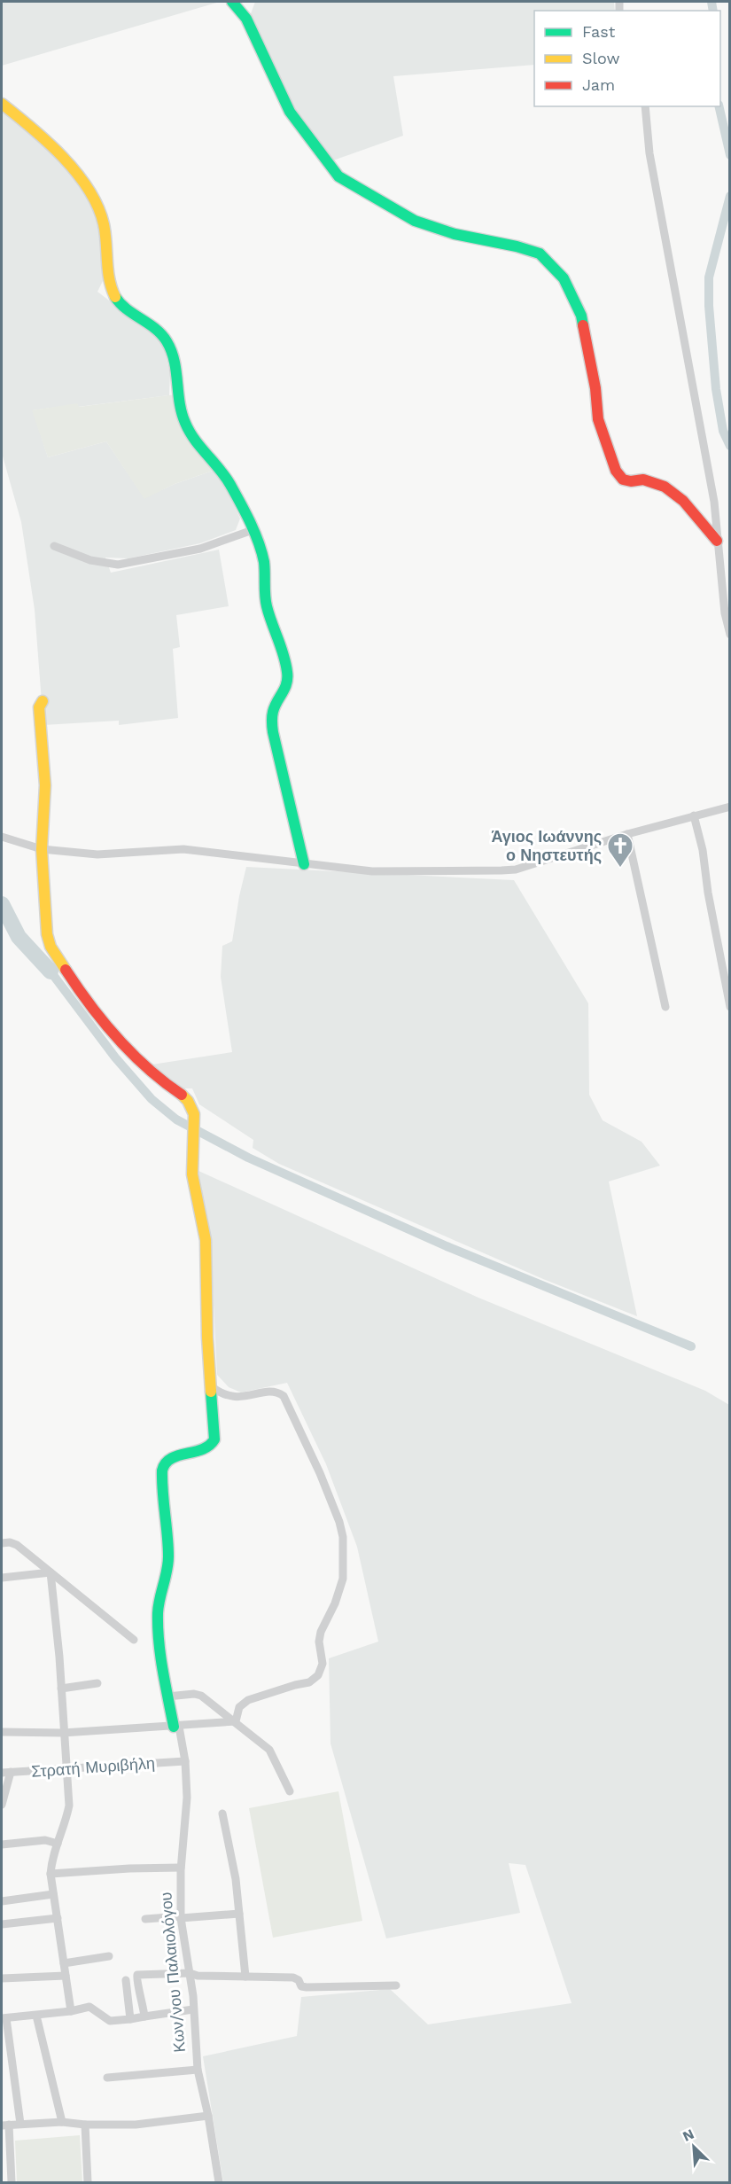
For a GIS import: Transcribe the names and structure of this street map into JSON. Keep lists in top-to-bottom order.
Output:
{
  "streets": {
    "street": ["Στρατή Μυριβήλη", "Κων/νου Παλαιολόγου"]
  },
  "crossings": [
    ["Στρατή Μυριβήλη", "Κων/νου Παλαιολόγου"]
  ],
  "places": {
    "church": ["Άγιος Ιωάννης ο Νηστευτής"]
  },
  "legend": ["Fast", "Slow", "Jam"],
  "north": "top left"
}
